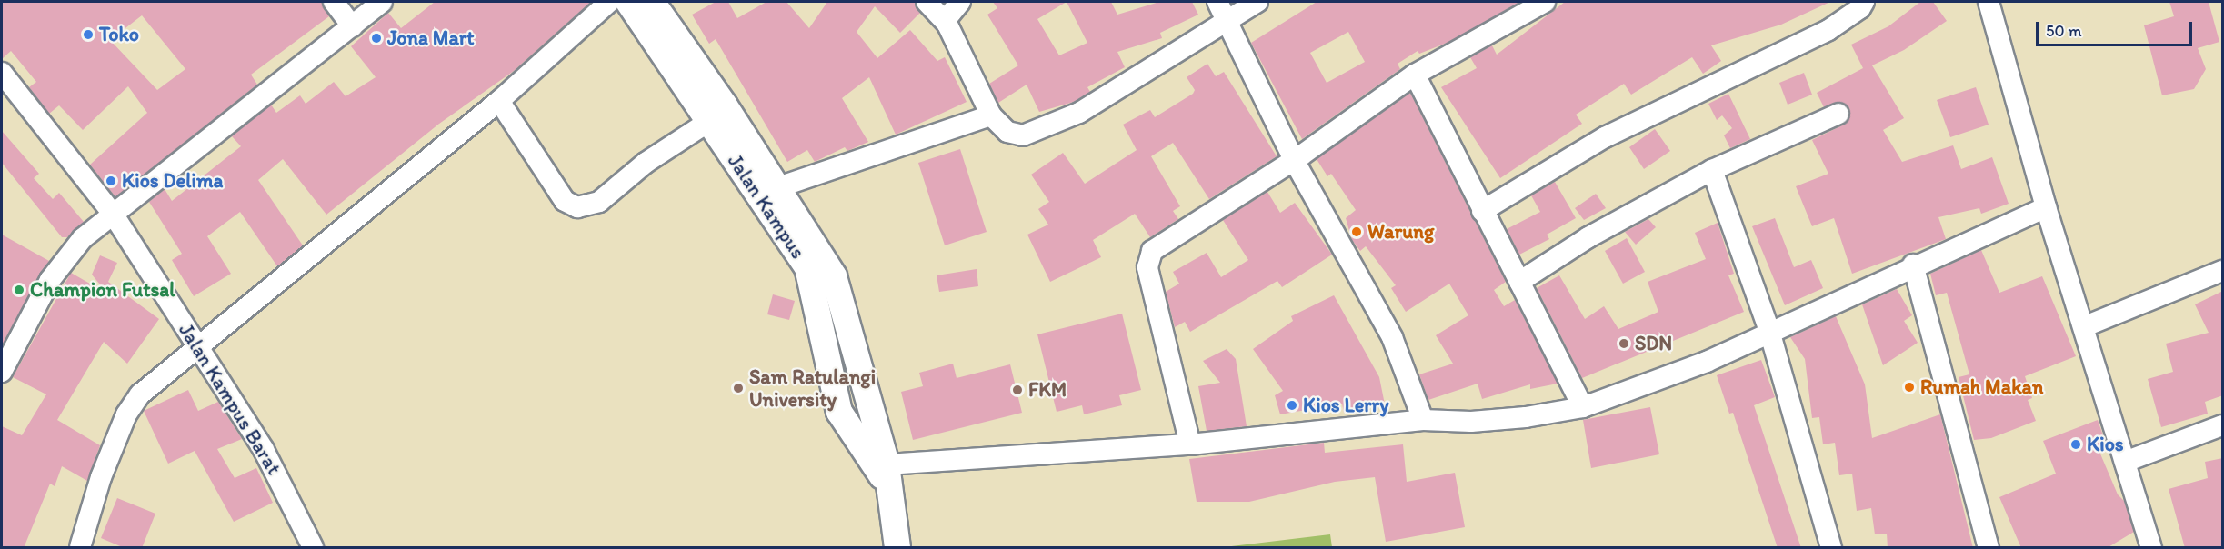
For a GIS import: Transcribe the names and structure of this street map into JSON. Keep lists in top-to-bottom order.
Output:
{
  "streets": {
    "street": ["Jalan Kampus", "Jalan Kampus Barat"]
  },
  "places": [
    "Toko",
    "Jona Mart",
    "Kios Delima",
    "Warung",
    "Champion Futsal",
    "SDN",
    "Rumah Makan",
    "Sam Ratulangi University",
    "FKM",
    "Kios Lerry",
    "Kios"
  ],
  "scale_bar": "50 m"
}
